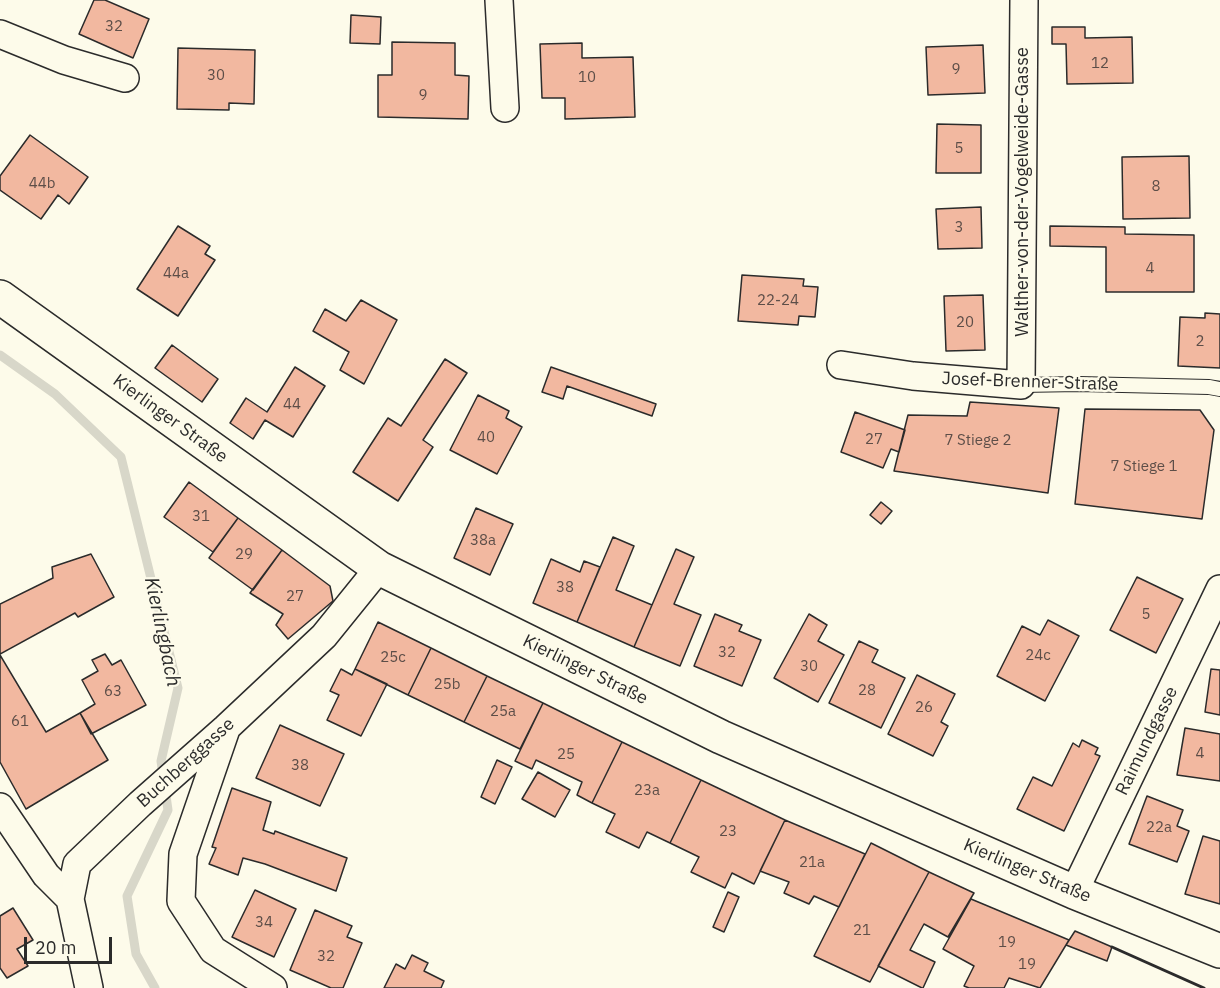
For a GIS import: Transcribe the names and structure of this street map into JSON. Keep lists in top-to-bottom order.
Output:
{
  "streets": {
    "main road": ["Kierlinger Straße"],
    "street": [
      "Walther-von-der-Vogelweide-Gasse",
      "Josef-Brenner-Straße",
      "Raimundgasse",
      "Buchberggasse"
    ]
  },
  "crossings": [
    ["Walther-von-der-Vogelweide-Gasse", "Josef-Brenner-Straße"],
    ["Kierlinger Straße", "Raimundgasse"],
    ["Kierlinger Straße", "Buchberggasse"]
  ],
  "water": ["Kierlingbach"],
  "house_numbers": [
    "32",
    "12",
    "9",
    "30",
    "10",
    "9",
    "5",
    "44b",
    "8",
    "3",
    "4",
    "44a",
    "22-24",
    "20",
    "2",
    "44",
    "40",
    "27",
    "7 Stiege 2",
    "7 Stiege 1",
    "31",
    "38a",
    "29",
    "38",
    "27",
    "5",
    "32",
    "24c",
    "25c",
    "30",
    "25b",
    "28",
    "63",
    "26",
    "25a",
    "61",
    "4",
    "25",
    "38",
    "23a",
    "22a",
    "23",
    "21a",
    "34",
    "21",
    "19",
    "32",
    "19"
  ],
  "scale_bar": "20 m"
}
